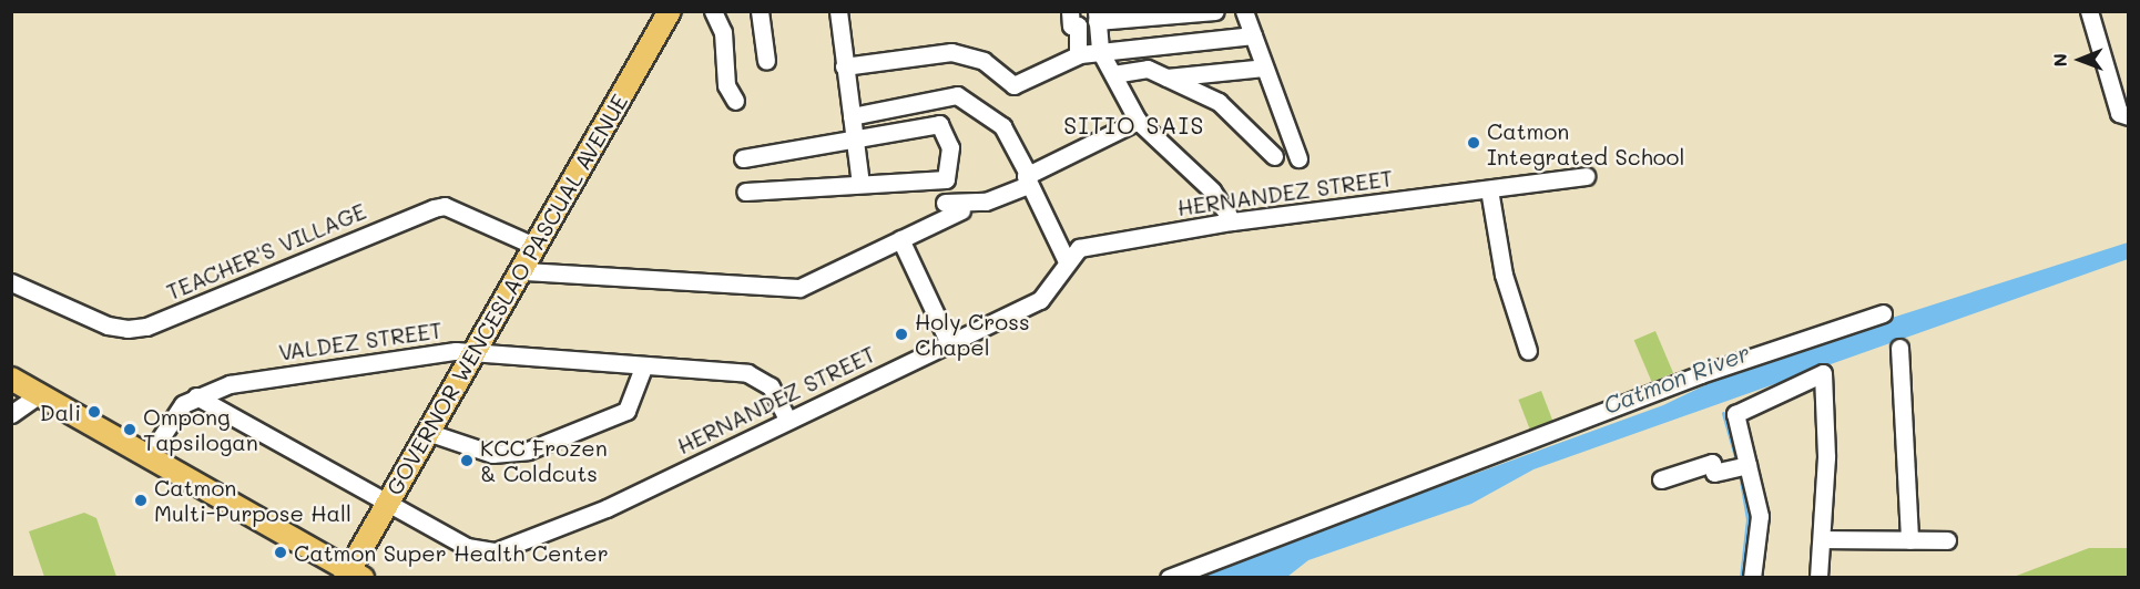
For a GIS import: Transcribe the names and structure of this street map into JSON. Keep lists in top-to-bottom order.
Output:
{
  "streets": {
    "main road": ["GOVERNOR WENCESLAO PASCUAL AVENUE"],
    "street": ["HERNANDEZ STREET", "TEACHER'S VILLAGE", "VALDEZ STREET"]
  },
  "crossings": [
    ["HERNANDEZ STREET", "GOVERNOR WENCESLAO PASCUAL AVENUE"],
    ["HERNANDEZ STREET", "VALDEZ STREET"],
    ["TEACHER'S VILLAGE", "GOVERNOR WENCESLAO PASCUAL AVENUE"],
    ["GOVERNOR WENCESLAO PASCUAL AVENUE", "VALDEZ STREET"]
  ],
  "districts": ["SITIO SAIS"],
  "water": ["Catmon River"],
  "places": [
    "Catmon Integrated School",
    "Holy Cross Chapel",
    "Dali",
    "Ompong Tapsilogan",
    "KCC Frozen & Coldcuts",
    "Catmon Multi-Purpose Hall",
    "Catmon Super Health Center"
  ],
  "north": "left"
}
